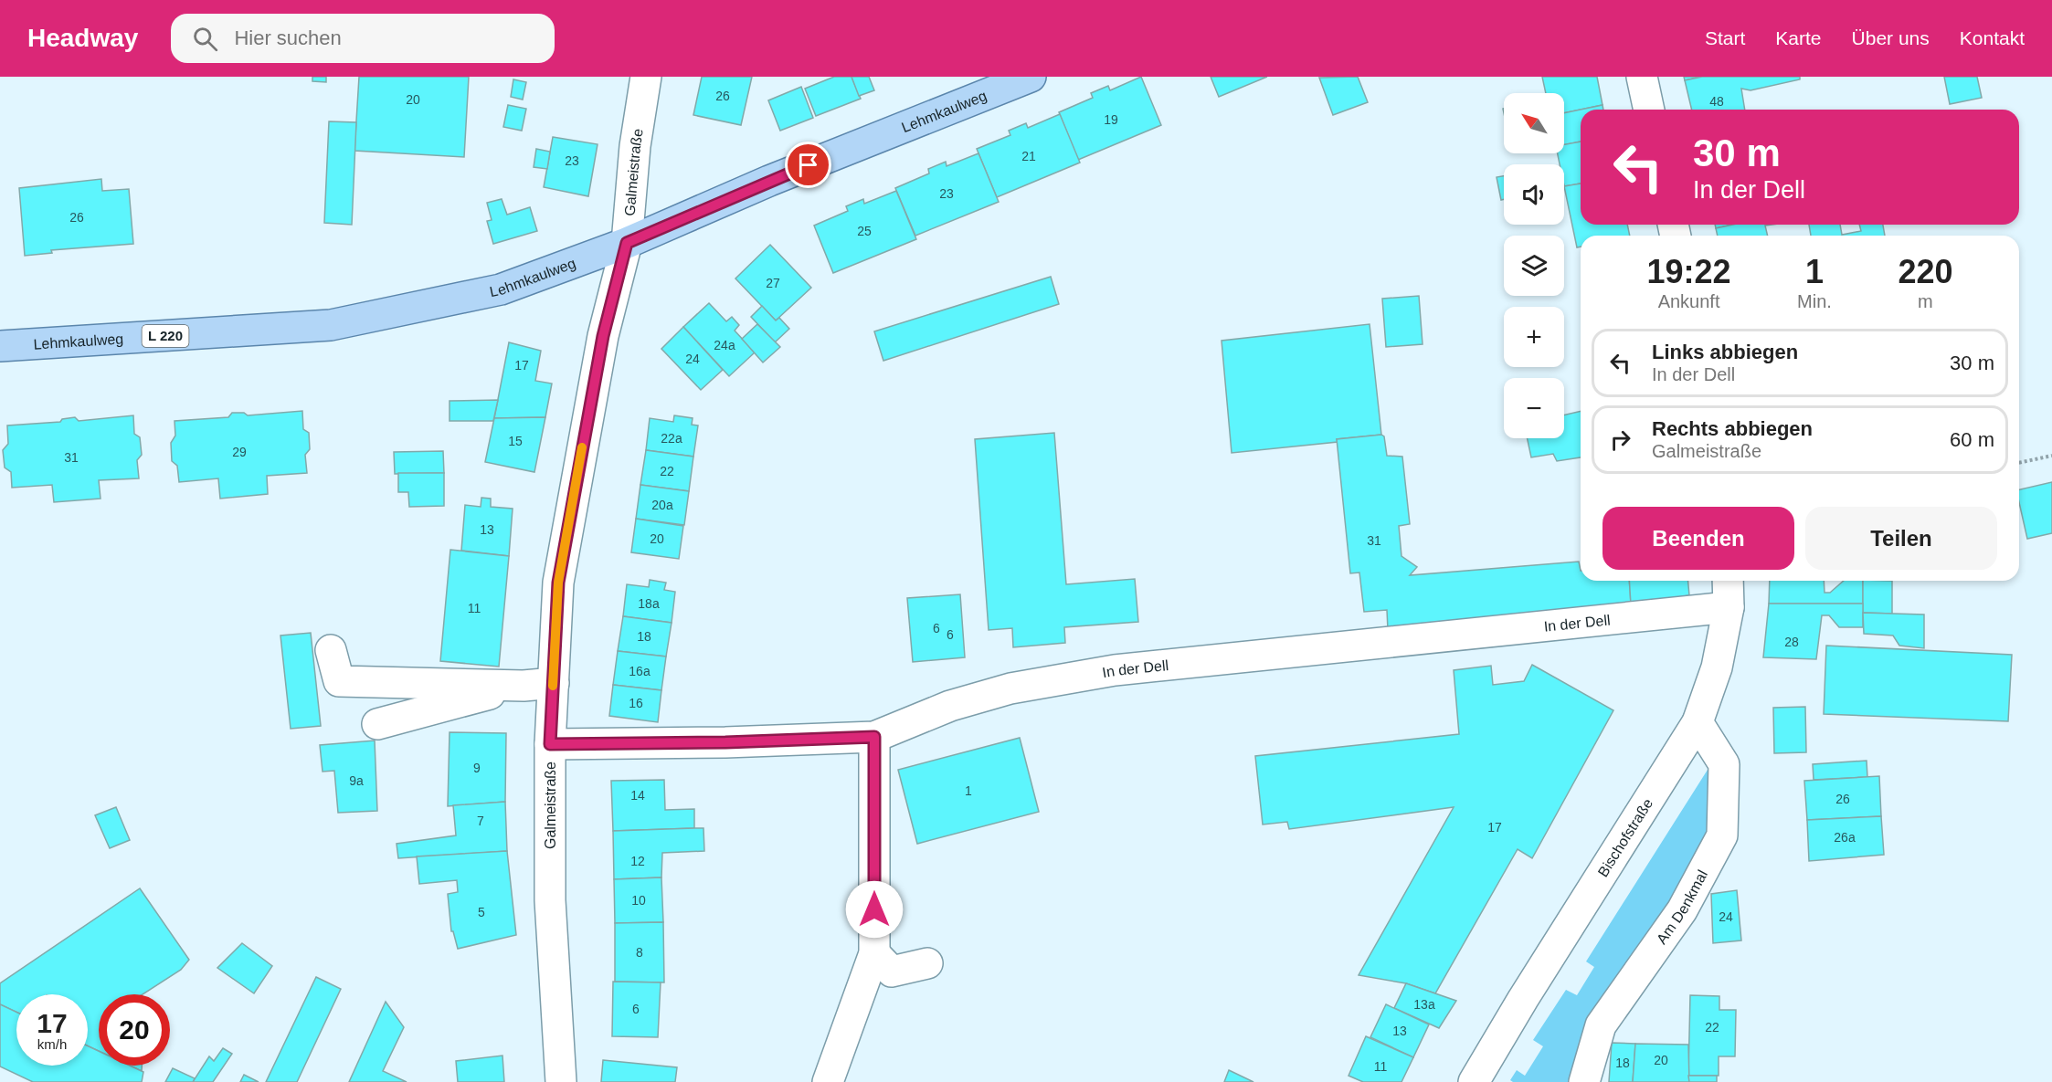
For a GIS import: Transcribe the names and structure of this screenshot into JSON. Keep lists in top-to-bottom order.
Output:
{
  "streets": {
    "main road": ["Lehmkaulweg", "L 220"],
    "street": [
      "Galmeistraße",
      "In der Dell",
      "Bischofstraße",
      "Am Denkmal"
    ]
  },
  "crossings": [
    ["Lehmkaulweg", "Galmeistraße"],
    ["Galmeistraße", "In der Dell"],
    ["In der Dell", "Bischofstraße"],
    ["Bischofstraße", "Am Denkmal"]
  ],
  "house_numbers": [
    "26",
    "20",
    "48",
    "19",
    "21",
    "23",
    "23",
    "26",
    "25",
    "27",
    "24a",
    "24",
    "17",
    "22a",
    "15",
    "29",
    "31",
    "22",
    "20a",
    "13",
    "20",
    "31",
    "18a",
    "11",
    "6",
    "6",
    "18",
    "28",
    "16a",
    "16",
    "9",
    "9a",
    "1",
    "14",
    "26",
    "7",
    "17",
    "26a",
    "12",
    "10",
    "5",
    "24",
    "8",
    "13a",
    "6",
    "22",
    "13",
    "20",
    "18",
    "11"
  ],
  "north": "top left",
  "page": {
    "header": "Headway",
    "search": "Hier suchen",
    "nav": [
      "Start",
      "Karte",
      "Über uns",
      "Kontakt"
    ],
    "map_buttons": ["+", "−"],
    "turn": ["30 m", "In der Dell"],
    "eta": [
      "19:22",
      "Ankunft",
      "1",
      "Min.",
      "220",
      "m"
    ],
    "list": [
      {
        "name": "Links abbiegen",
        "note": "In der Dell",
        "value": "30 m"
      },
      {
        "name": "Rechts abbiegen",
        "note": "Galmeistraße",
        "value": "60 m"
      }
    ],
    "buttons": ["Beenden", "Teilen"],
    "speed": "17 km/h",
    "limit": "20"
  }
}
